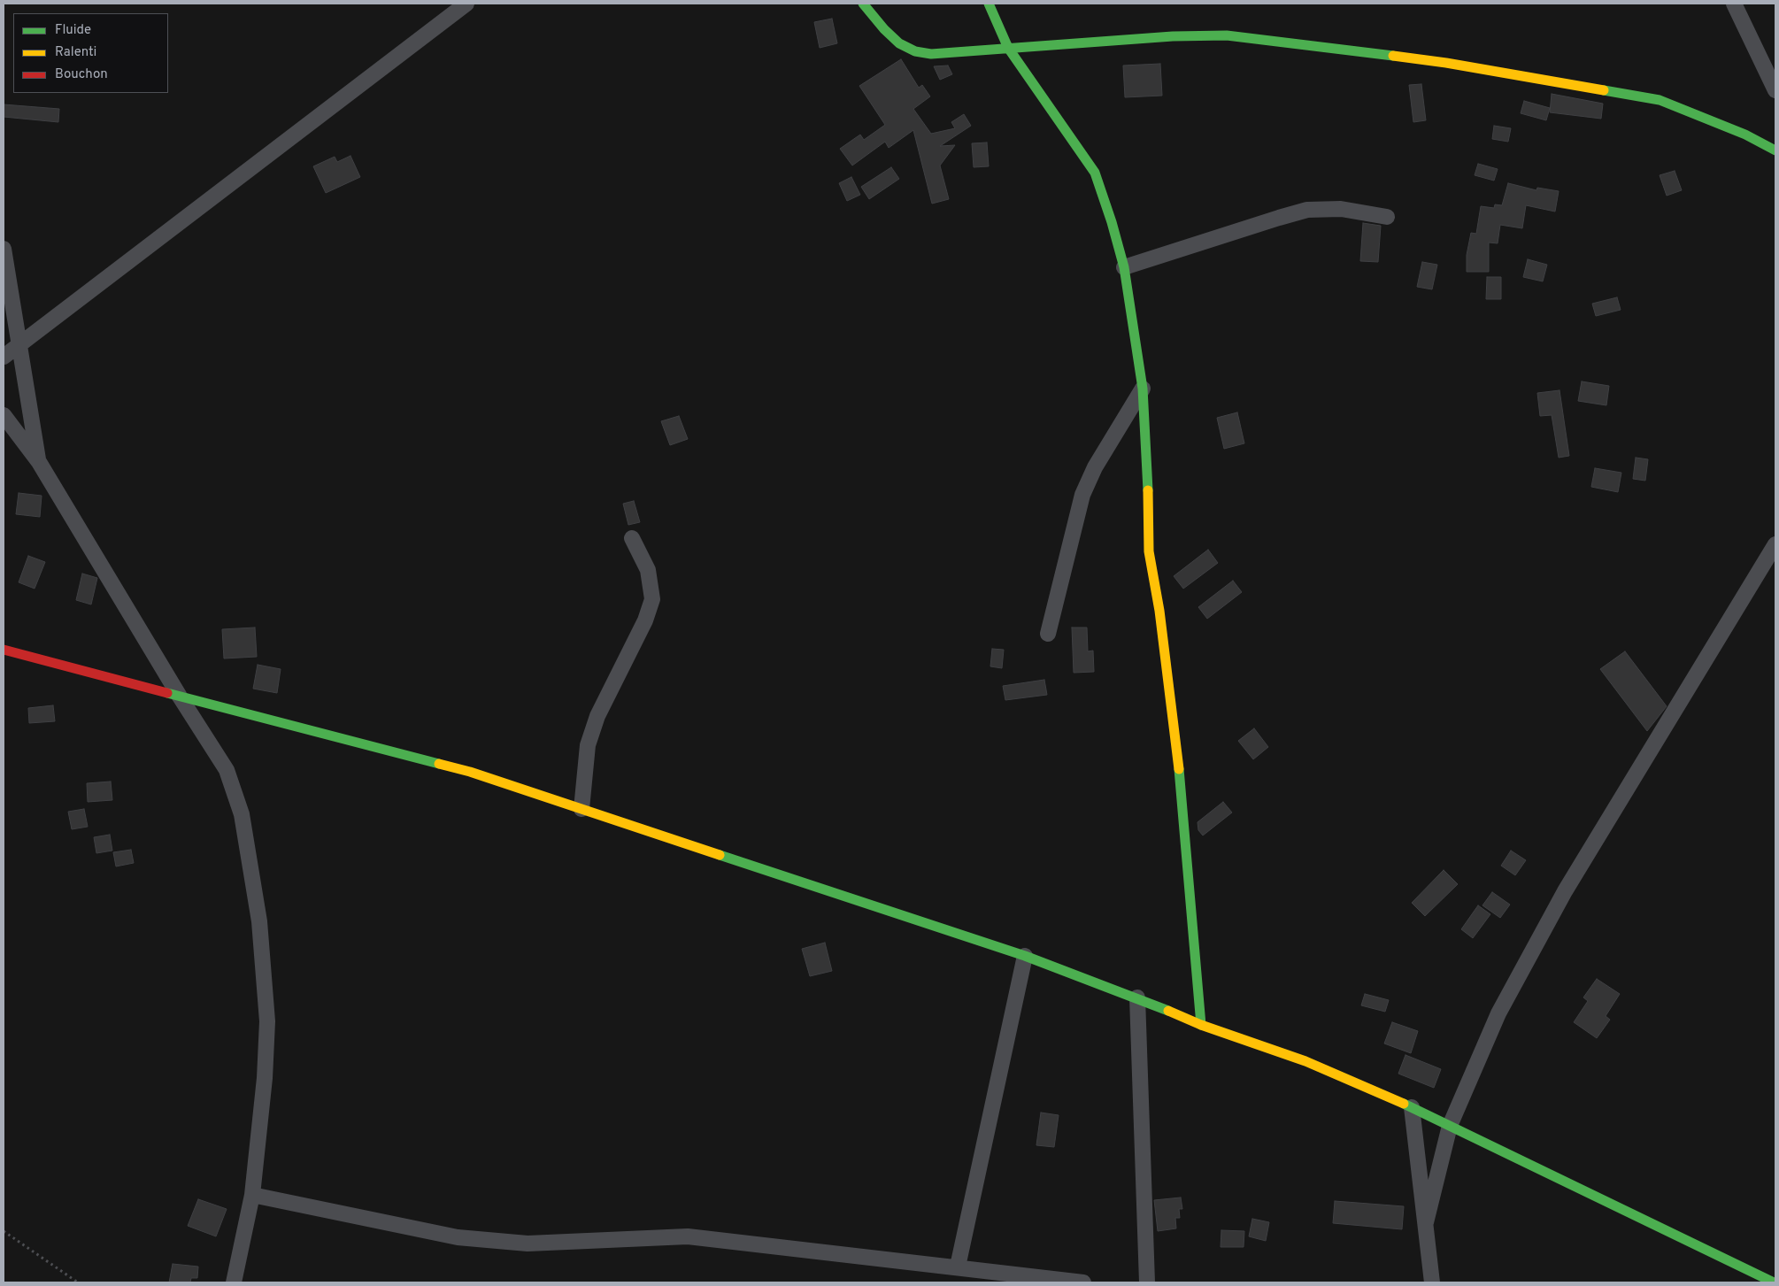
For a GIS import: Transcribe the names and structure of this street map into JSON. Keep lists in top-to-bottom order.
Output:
{
  "legend": ["Fluide", "Ralenti", "Bouchon"]
}
